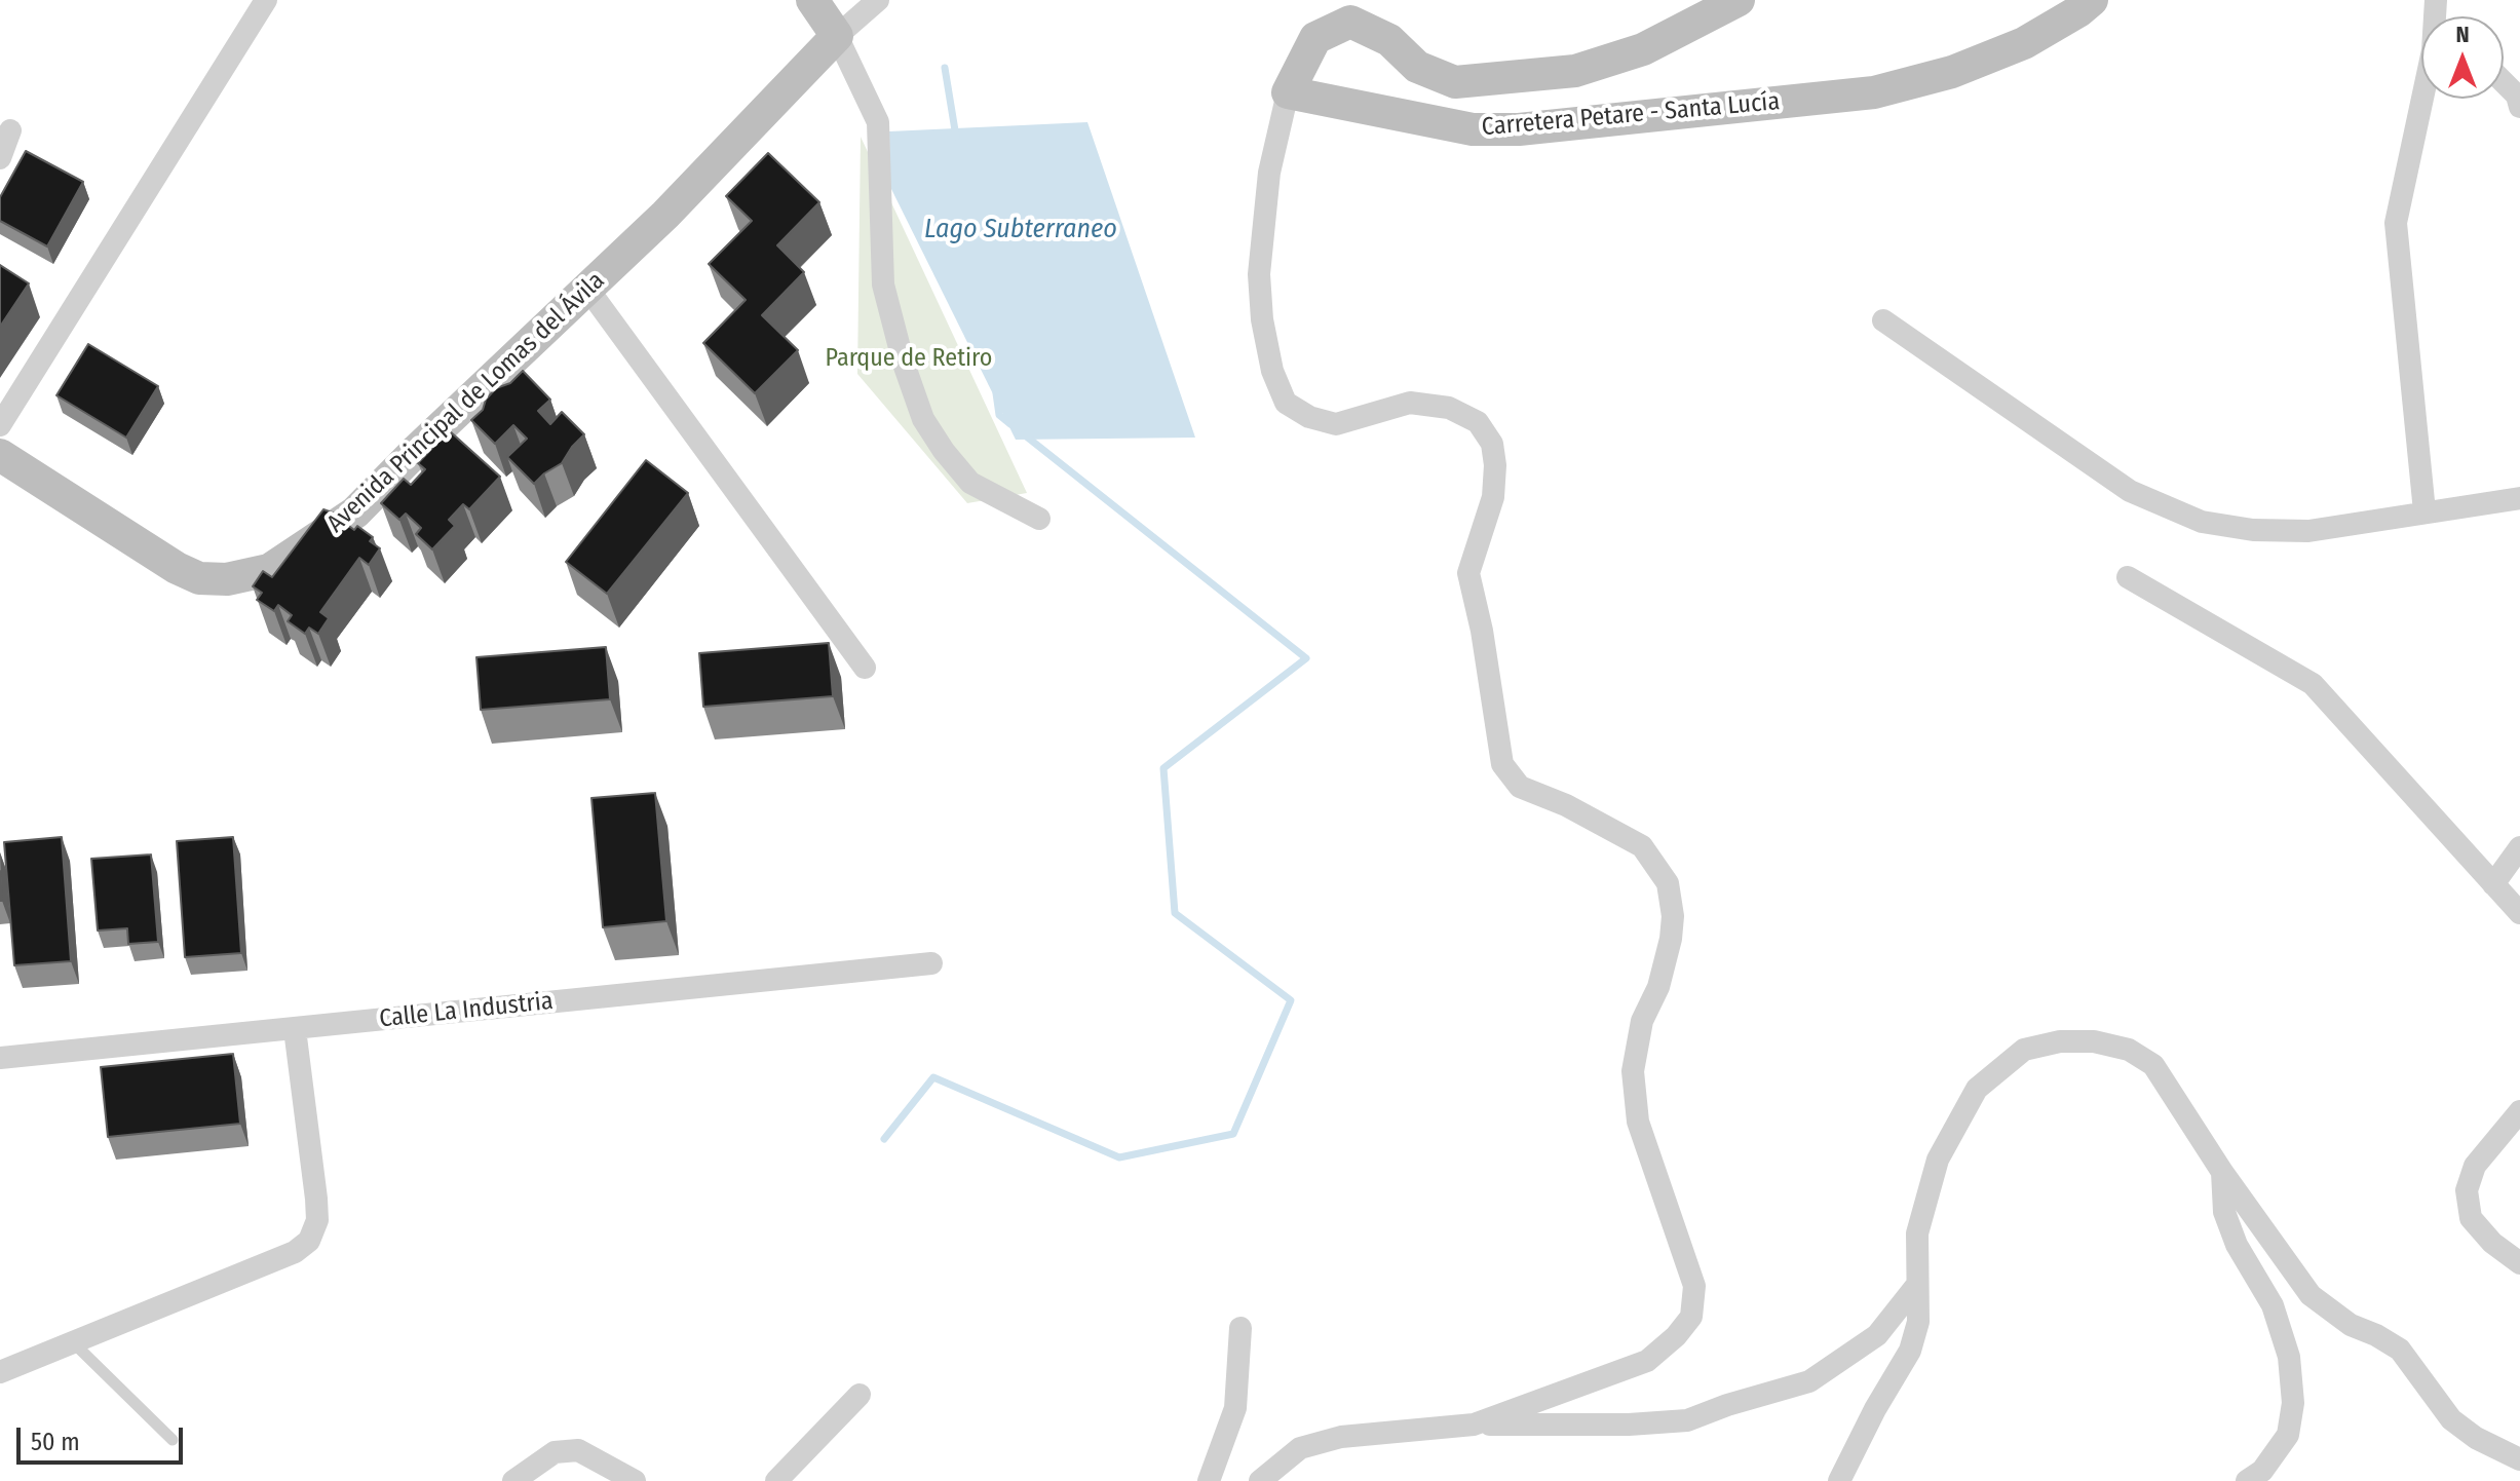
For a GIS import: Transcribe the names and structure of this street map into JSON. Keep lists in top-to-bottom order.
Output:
{
  "streets": {
    "street": ["Carretera Petare - Santa Lucía", "Avenida Principal de Lomas del Ávila", "Calle La Industria"]
  },
  "water": ["Lago Subterraneo"],
  "parks": ["Parque de Retiro"],
  "scale_bar": "50 m",
  "north": "top"
}
